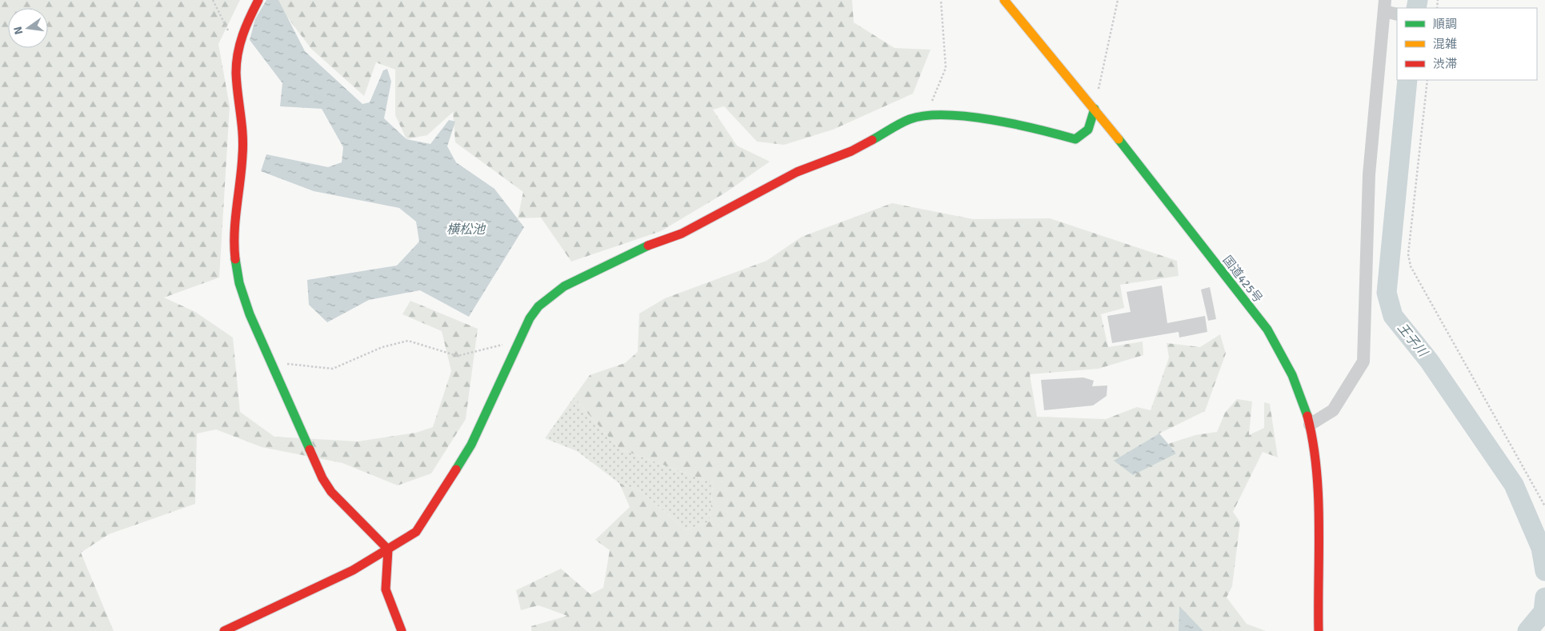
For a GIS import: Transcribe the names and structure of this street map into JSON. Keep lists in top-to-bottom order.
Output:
{
  "streets": {
    "main road": ["国道425号"]
  },
  "water": ["横松池", "王子川"],
  "legend": ["順調", "混雑", "渋滞"],
  "north": "left"
}
